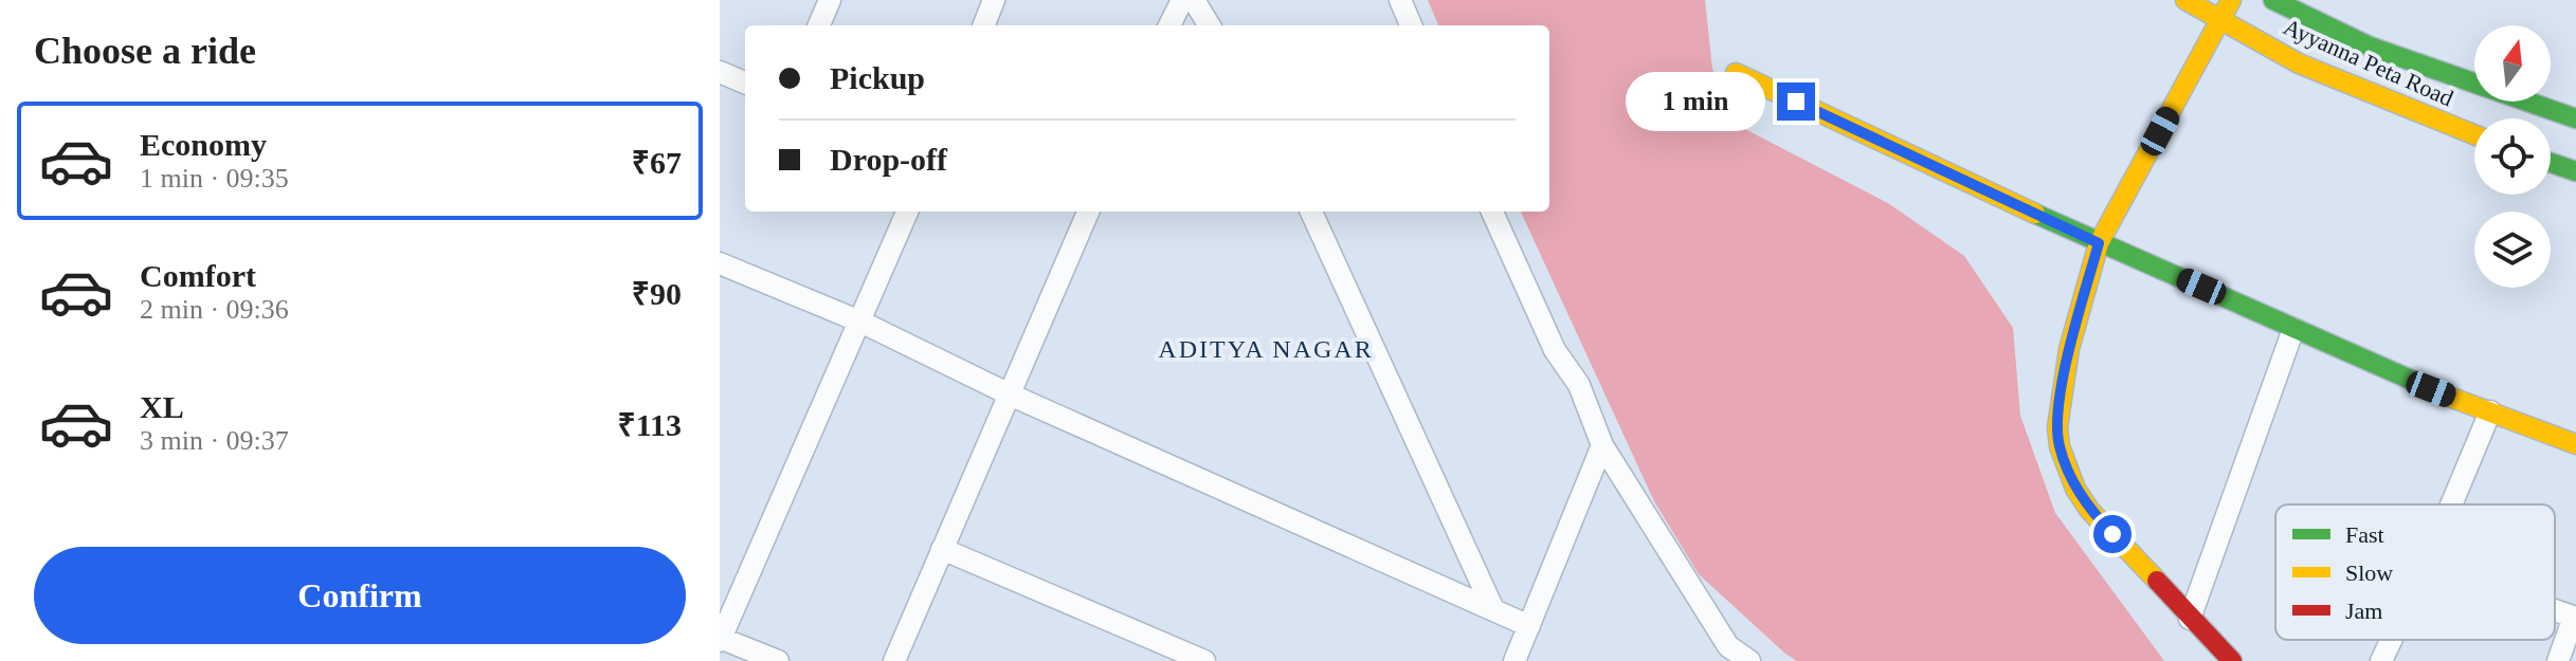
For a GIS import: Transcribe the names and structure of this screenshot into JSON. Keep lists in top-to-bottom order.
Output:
{
  "streets": {
    "street": ["Ayyanna Peta Road"]
  },
  "districts": ["ADITYA NAGAR"],
  "legend": ["Fast", "Slow", "Jam"],
  "north": "top",
  "page": {
    "heading": "Choose a ride",
    "banner": ["Pickup", "Drop-off"],
    "bubble": "1 min",
    "list": [
      {
        "name": "Economy",
        "note": "1 min · 09:35",
        "value": "₹67"
      },
      {
        "name": "Comfort",
        "note": "2 min · 09:36",
        "value": "₹90"
      },
      {
        "name": "XL",
        "note": "3 min · 09:37",
        "value": "₹113"
      }
    ],
    "buttons": "Confirm"
  }
}
